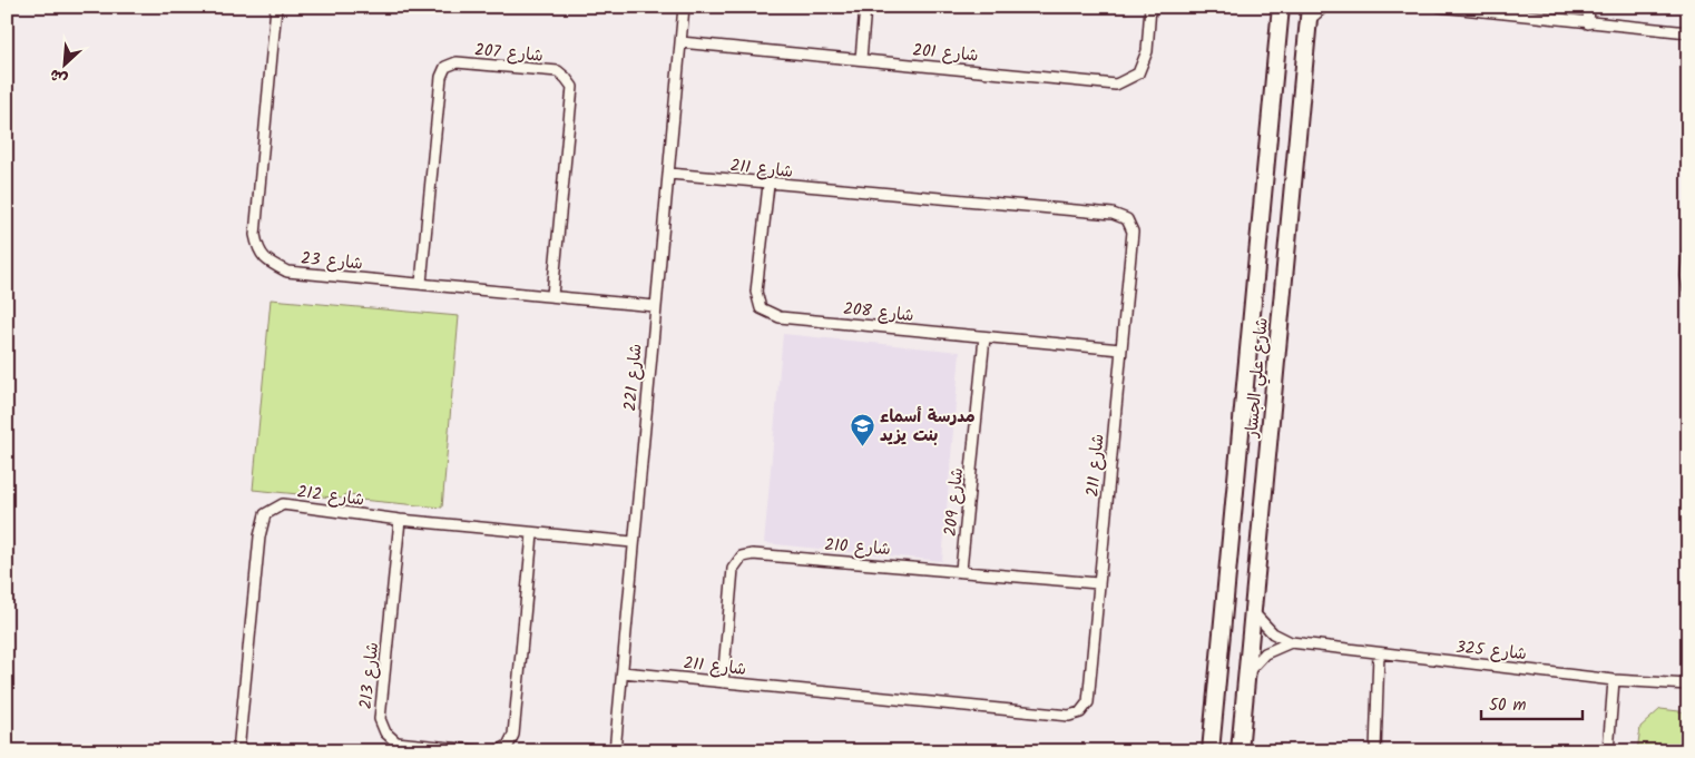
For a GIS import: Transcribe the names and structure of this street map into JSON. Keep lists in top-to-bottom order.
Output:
{
  "streets": {
    "street": [
      "شارع 207",
      "شارع 201",
      "شارع 211",
      "شارع 23",
      "شارع 208",
      "شارع 221",
      "شارع علي الجسار",
      "شارع 212",
      "شارع 209",
      "شارع 210",
      "شارع 325",
      "شارع 213"
    ]
  },
  "crossings": [
    ["شارع 207", "شارع 23"],
    ["شارع 201", "شارع 221"],
    ["شارع 211", "شارع 208"],
    ["شارع 211", "شارع 221"],
    ["شارع 211", "شارع 210"],
    ["شارع 23", "شارع 221"],
    ["شارع 208", "شارع 209"],
    ["شارع 221", "شارع 212"],
    ["شارع علي الجسار", "شارع 325"],
    ["شارع 212", "شارع 213"],
    ["شارع 209", "شارع 210"]
  ],
  "places": {
    "school or university": ["مدرسة أسماء بنت يزيد"]
  },
  "scale_bar": "50 m",
  "north": "bottom left"
}
